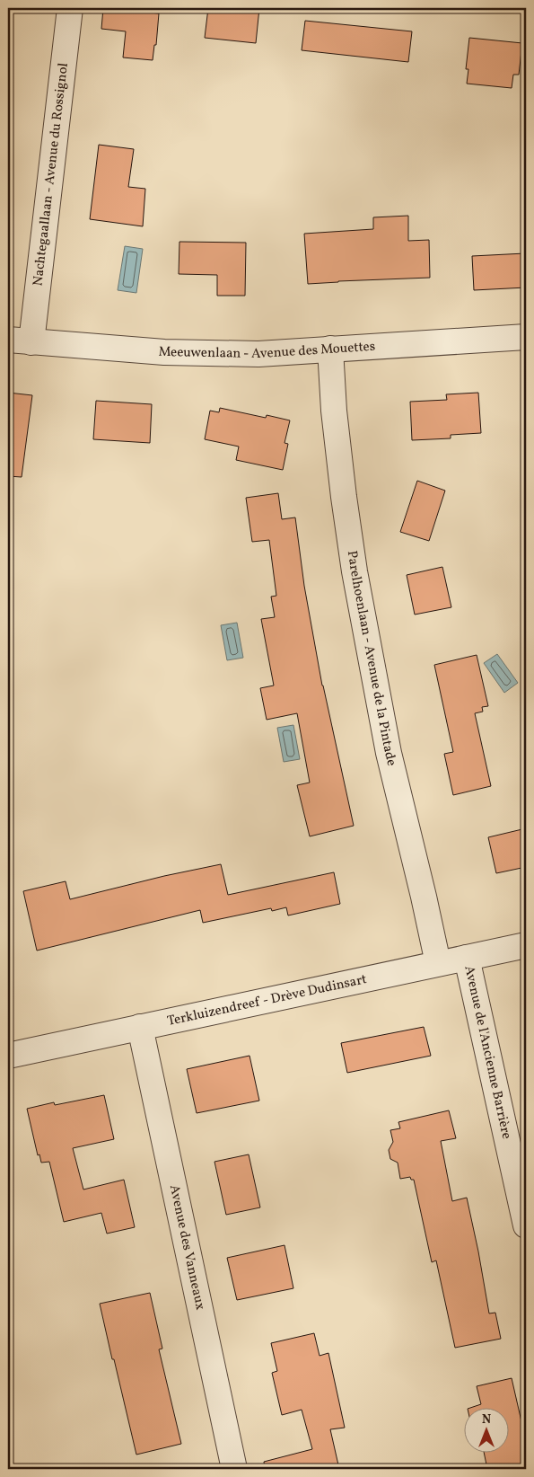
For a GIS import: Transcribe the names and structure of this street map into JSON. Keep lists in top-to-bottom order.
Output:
{
  "streets": {
    "street": [
      "Nachtegaallaan - Avenue du Rossignol",
      "Meeuwenlaan - Avenue des Mouettes",
      "Parelhoenlaan - Avenue de la Pintade",
      "Terkluizendreef - Drève Dudinsart",
      "Avenue de l'Ancienne Barrière",
      "Avenue des Vanneaux"
    ]
  },
  "crossings": [
    ["Nachtegaallaan - Avenue du Rossignol", "Meeuwenlaan - Avenue des Mouettes"],
    ["Meeuwenlaan - Avenue des Mouettes", "Parelhoenlaan - Avenue de la Pintade"],
    ["Parelhoenlaan - Avenue de la Pintade", "Terkluizendreef - Drève Dudinsart"],
    ["Terkluizendreef - Drève Dudinsart", "Avenue de l'Ancienne Barrière"],
    ["Terkluizendreef - Drève Dudinsart", "Avenue des Vanneaux"]
  ],
  "north": "top"
}
